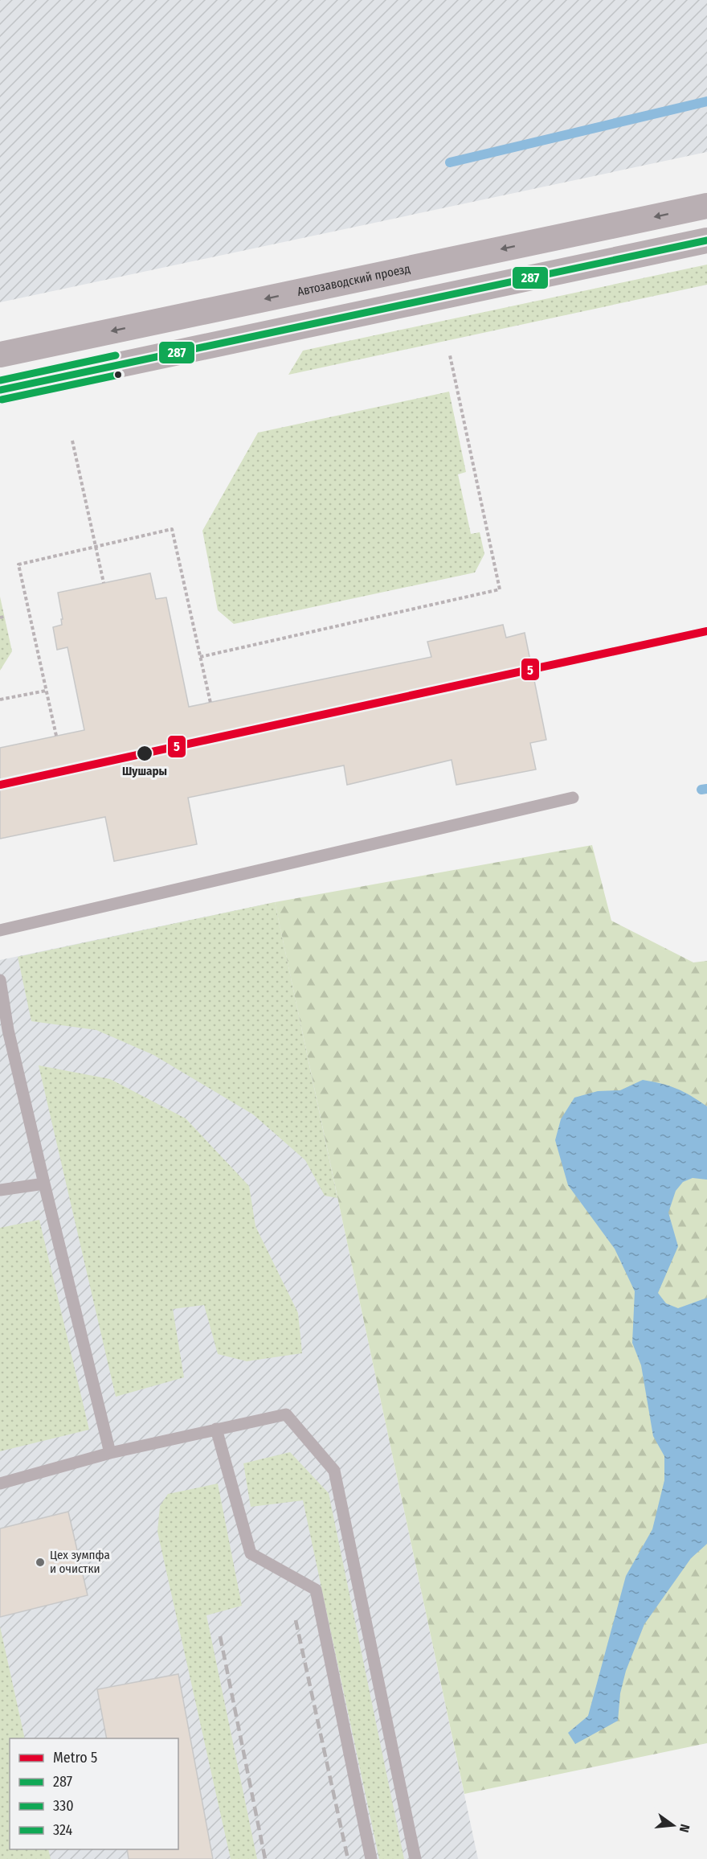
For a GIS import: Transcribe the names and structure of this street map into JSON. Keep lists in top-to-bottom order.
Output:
{
  "streets": {
    "street": ["Автозаводский проезд"]
  },
  "places": ["Шушары", "Цех зумпфа и очистки"],
  "lines": [
    "transit line 287",
    "transit line 324",
    "transit line 330",
    "metro line 5"
  ],
  "legend": [
    "Metro 5",
    "287",
    "330",
    "324"
  ],
  "north": "right"
}
